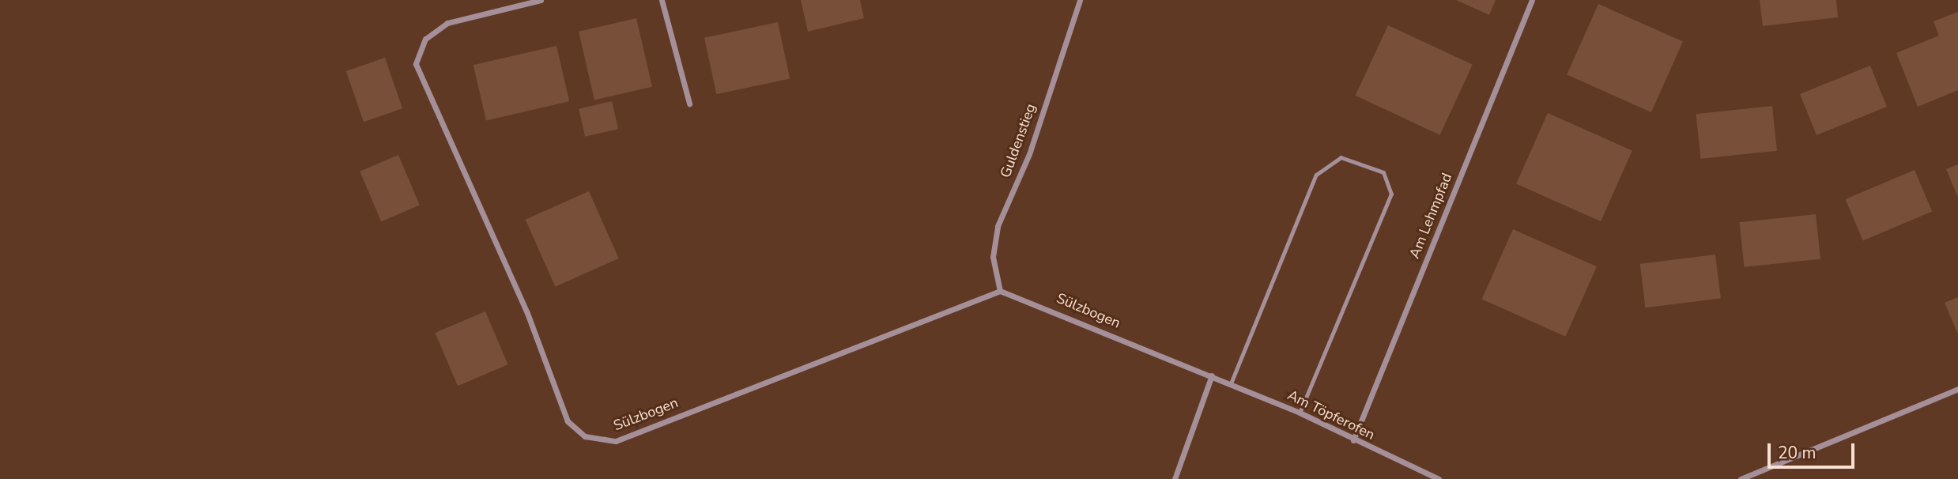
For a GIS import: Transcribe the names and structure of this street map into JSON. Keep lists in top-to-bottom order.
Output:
{
  "streets": {
    "street": [
      "Guldenstieg",
      "Am Lehmpfad",
      "Sülzbogen",
      "Am Töpferofen"
    ]
  },
  "crossings": [
    ["Guldenstieg", "Sülzbogen"],
    ["Am Lehmpfad", "Am Töpferofen"],
    ["Sülzbogen", "Am Töpferofen"]
  ],
  "scale_bar": "20 m"
}
